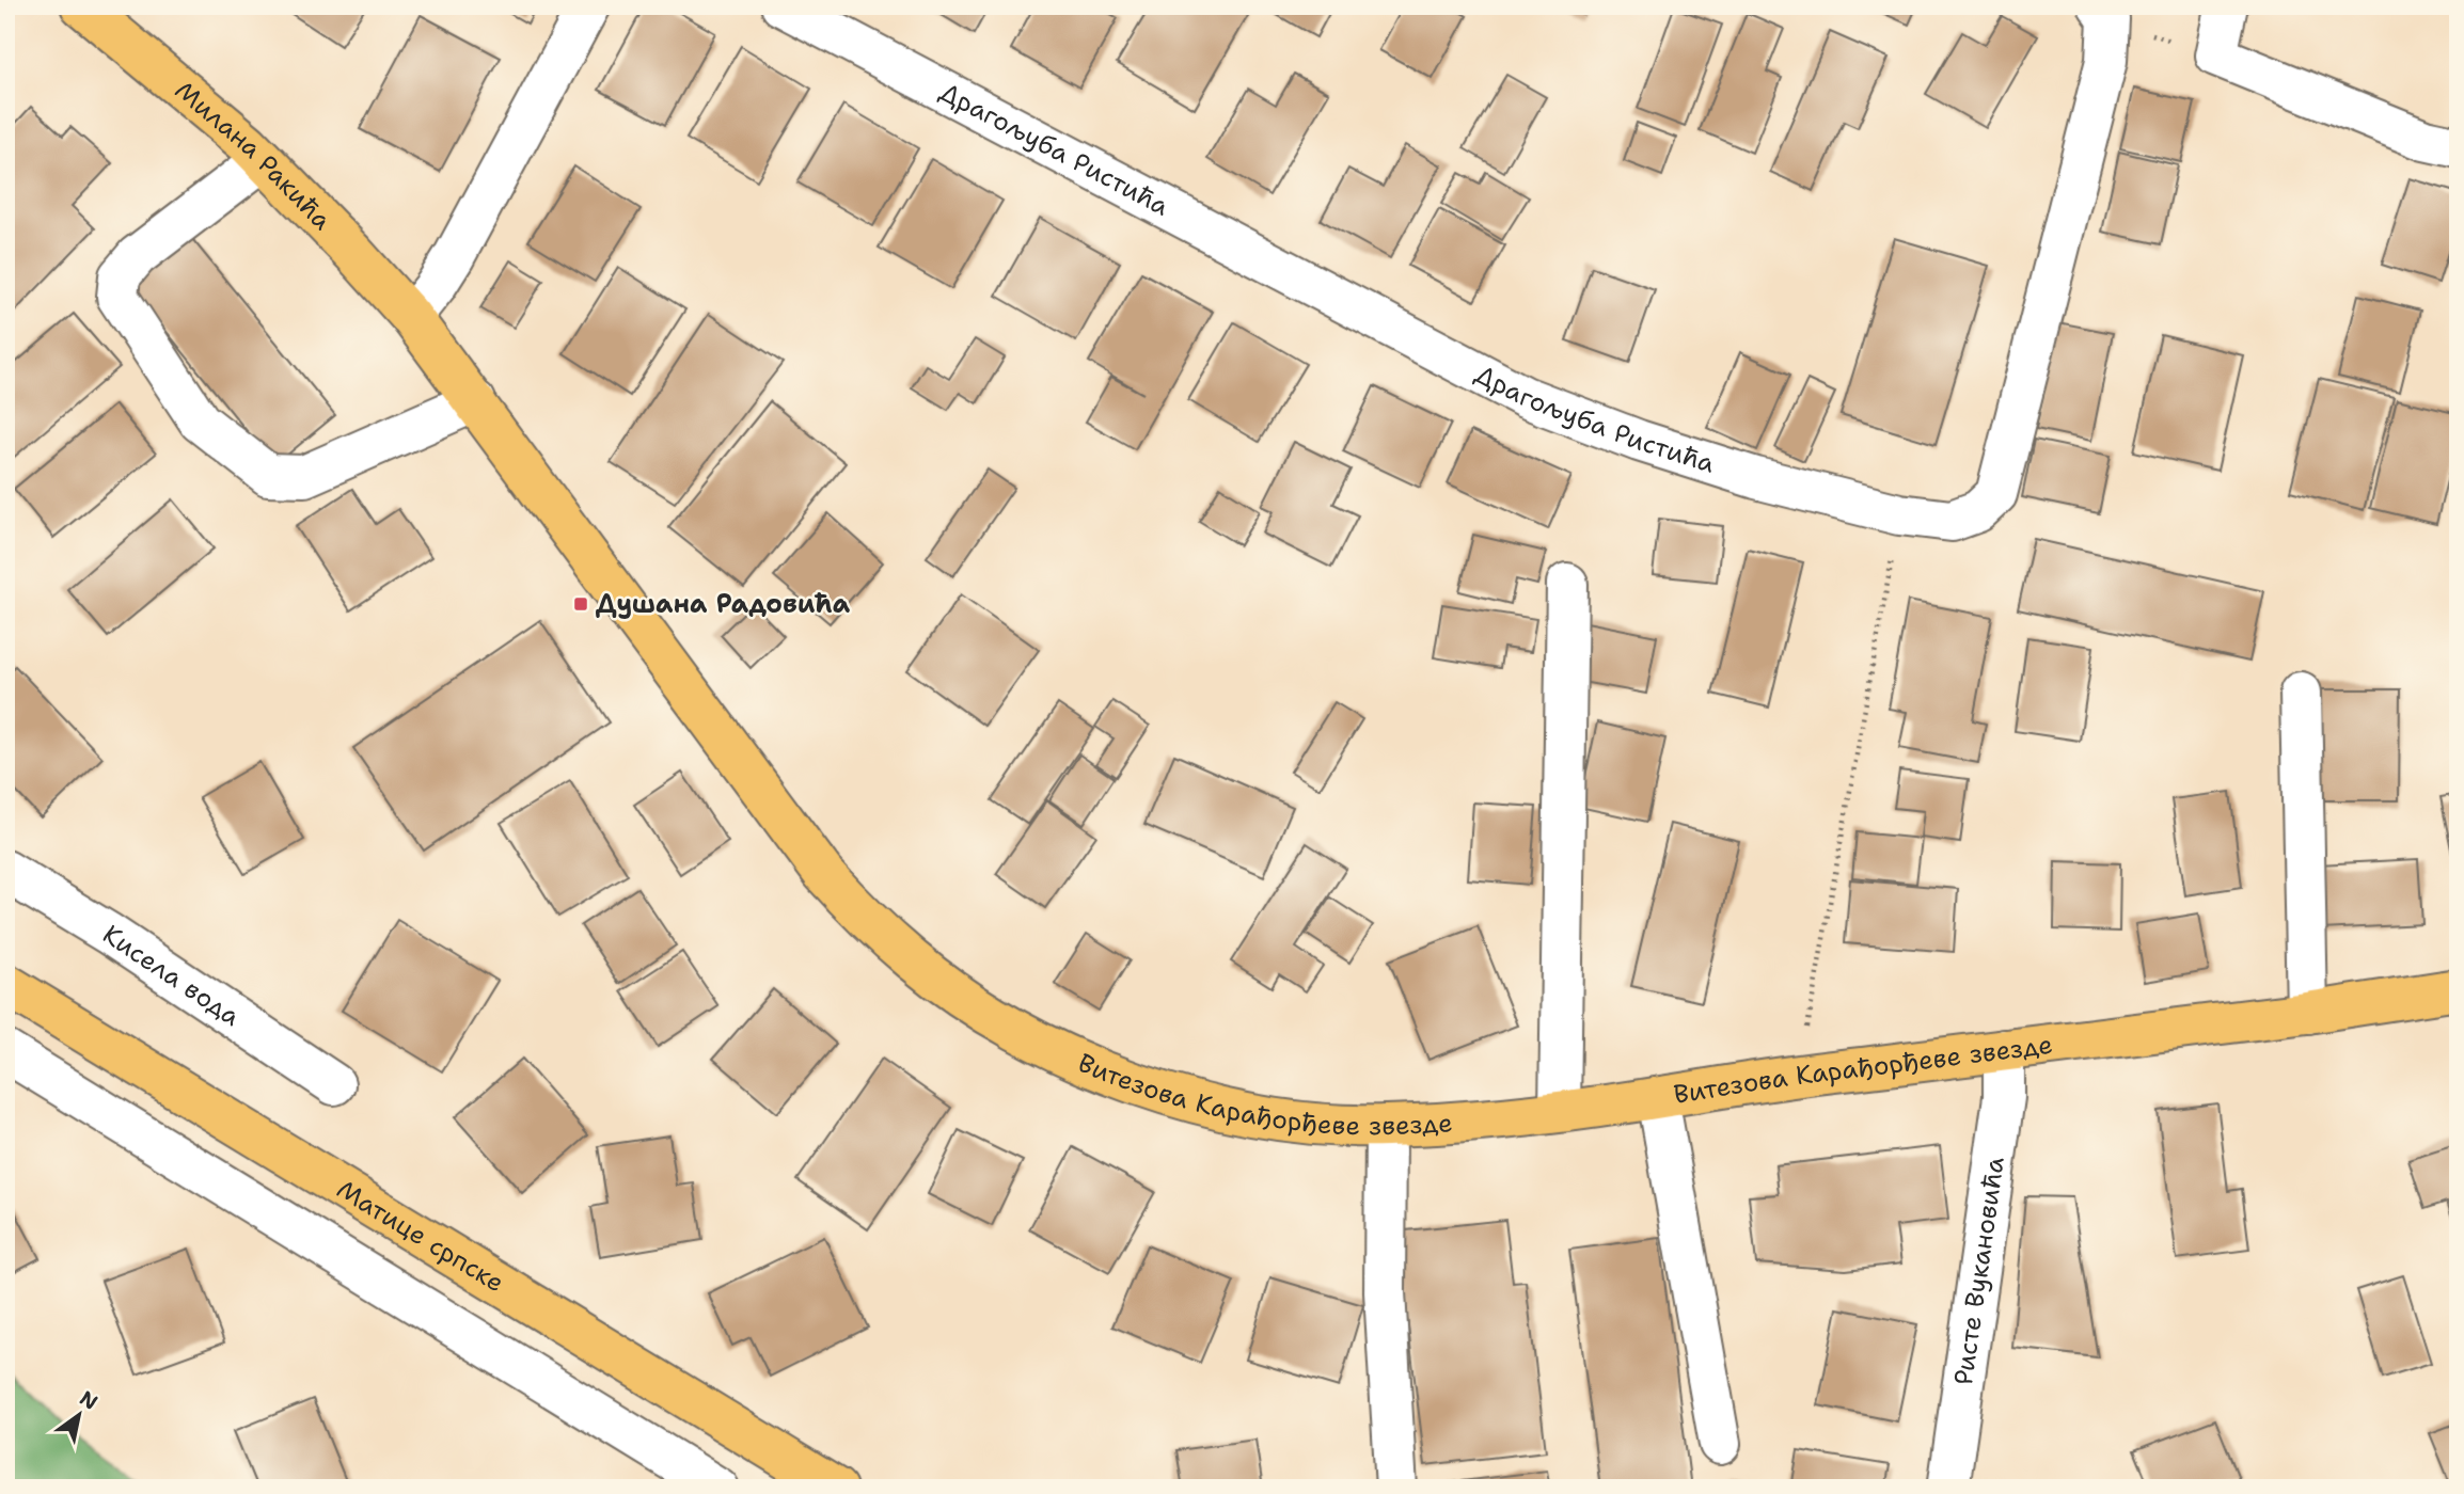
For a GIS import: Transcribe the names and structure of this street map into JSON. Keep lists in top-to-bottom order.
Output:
{
  "streets": {
    "main road": ["Милана Ракића", "Витезова Карађорђеве звезде", "Матице српске"],
    "street": ["Драгољуба Ристића", "Кисела вода", "Ристе Вукановића"]
  },
  "crossings": [
    ["Милана Ракића", "Витезова Карађорђеве звезде"],
    ["Витезова Карађорђеве звезде", "Ристе Вукановића"]
  ],
  "places": {
    "transit": ["Душана Радовића"]
  },
  "north": "top right"
}
